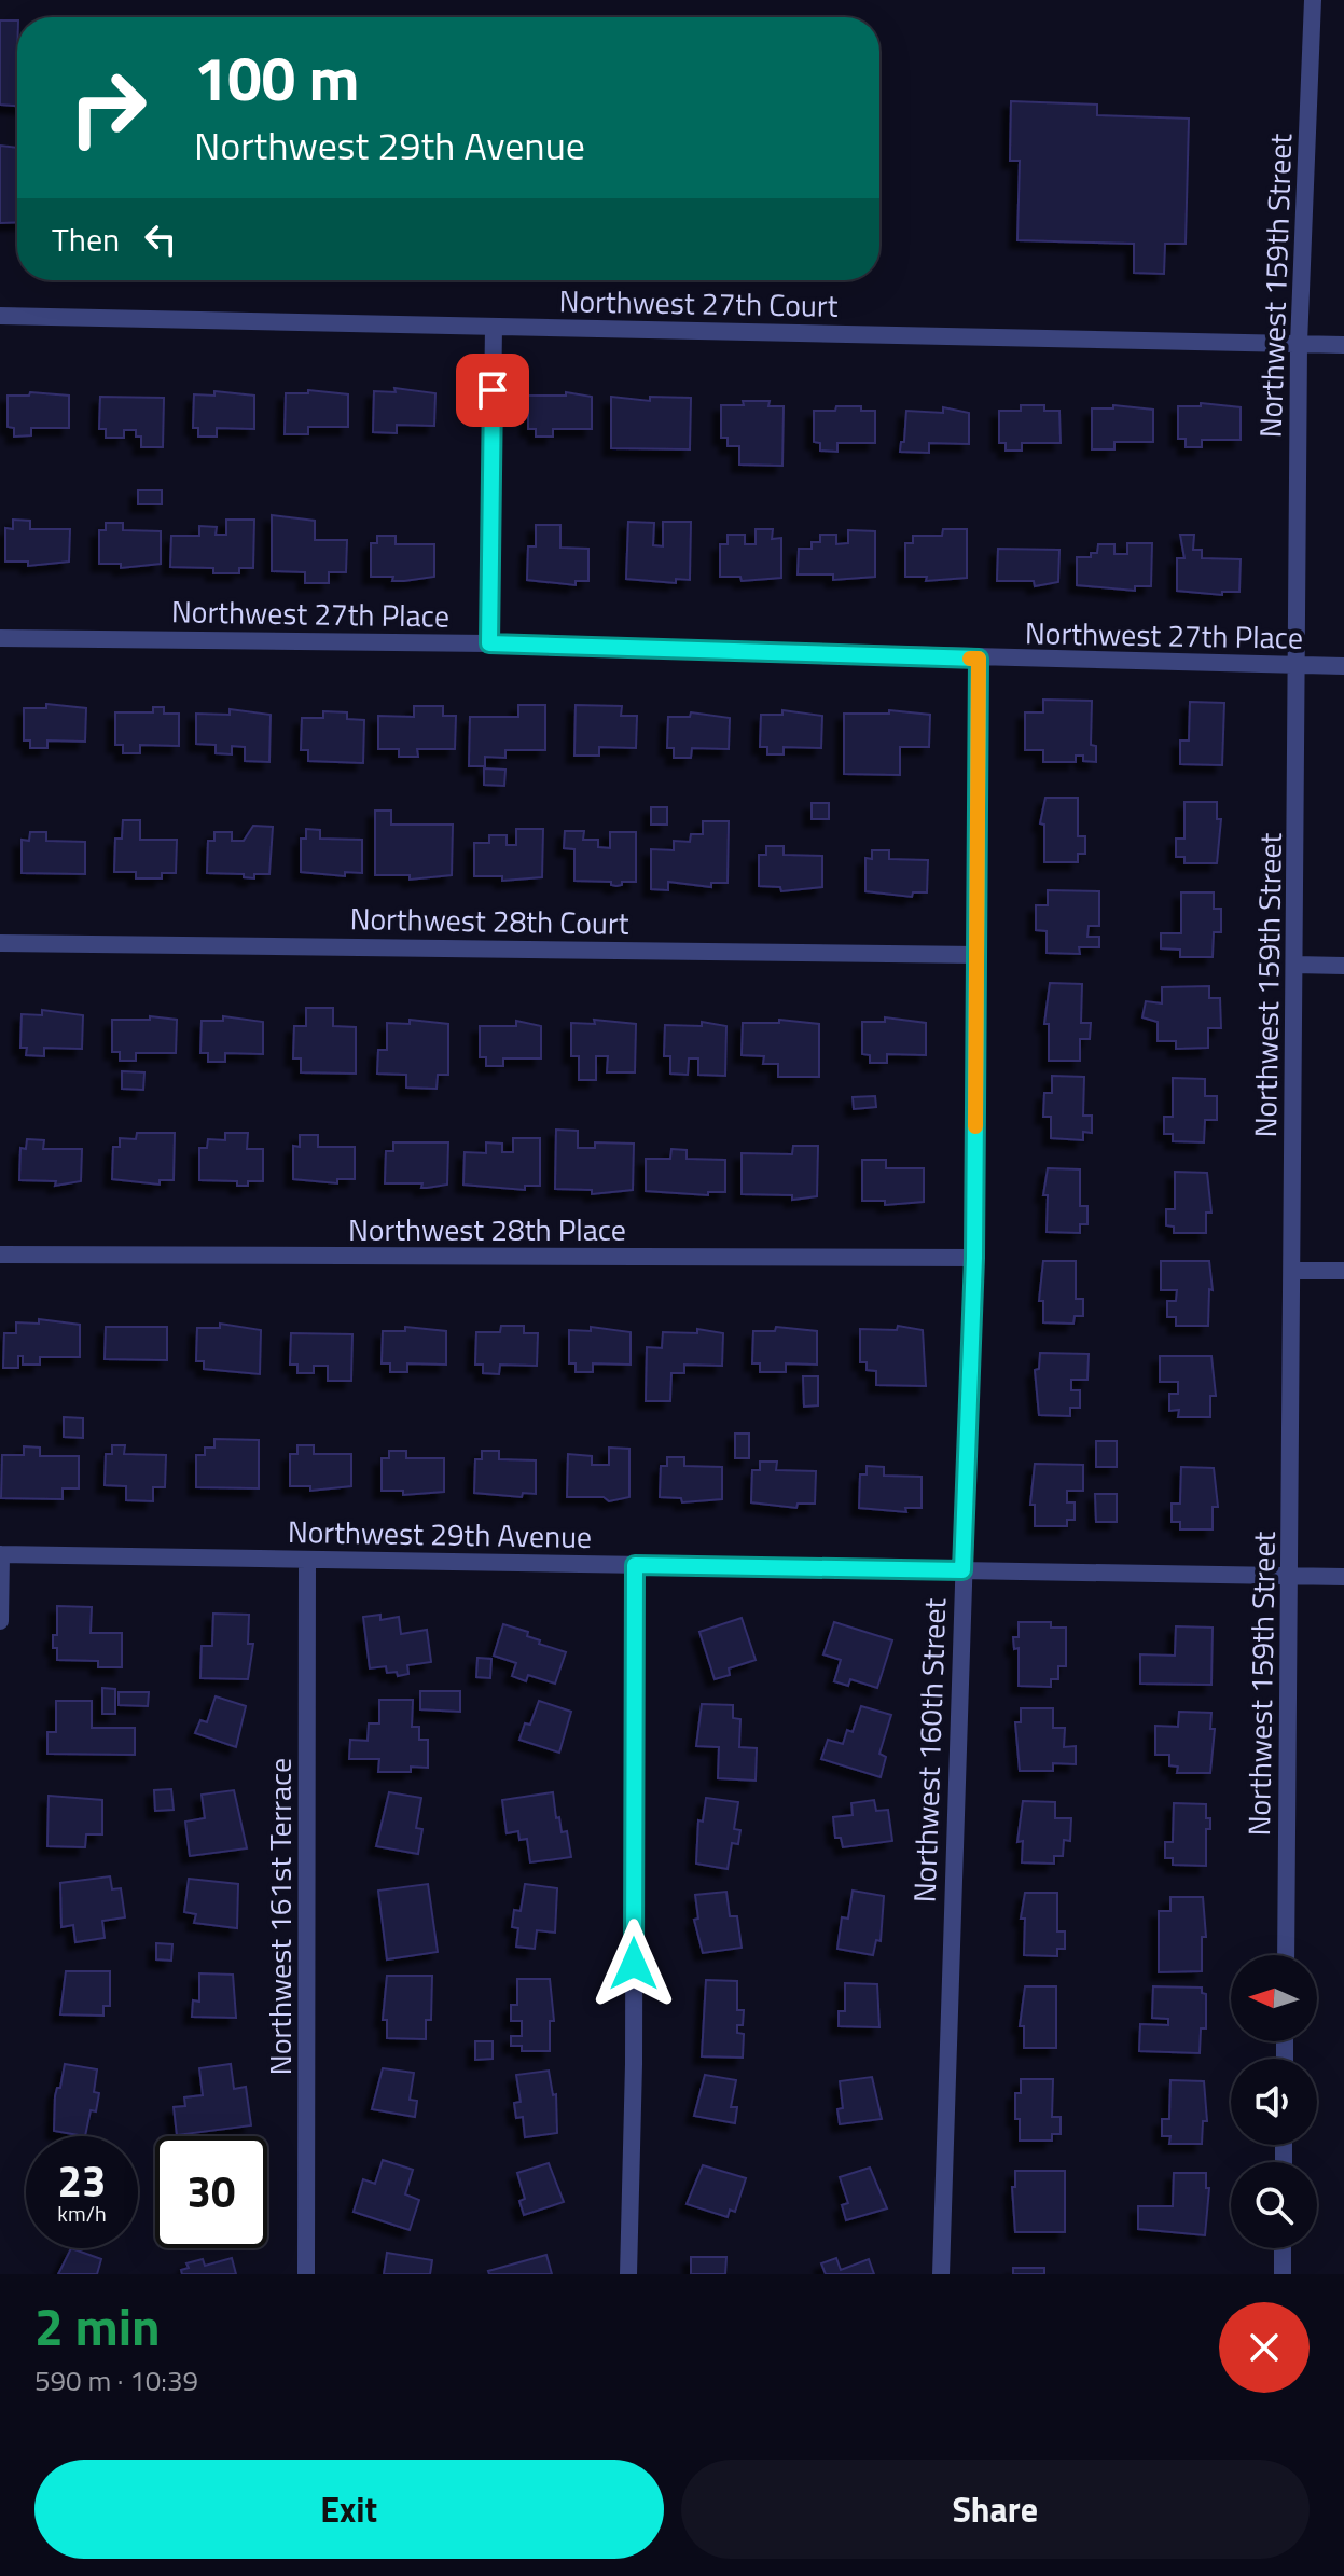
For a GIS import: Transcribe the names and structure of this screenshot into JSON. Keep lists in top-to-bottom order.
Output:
{
  "streets": {
    "street": [
      "Northwest 159th Street",
      "Northwest 27th Court",
      "Northwest 27th Place",
      "Northwest 28th Court",
      "Northwest 28th Place",
      "Northwest 29th Avenue",
      "Northwest 160th Street",
      "Northwest 161st Terrace"
    ]
  },
  "crossings": [
    ["Northwest 159th Street", "Northwest 27th Court"],
    ["Northwest 159th Street", "Northwest 27th Place"],
    ["Northwest 159th Street", "Northwest 29th Avenue"],
    ["Northwest 27th Place", "Northwest 160th Street"],
    ["Northwest 28th Court", "Northwest 160th Street"],
    ["Northwest 28th Place", "Northwest 160th Street"],
    ["Northwest 29th Avenue", "Northwest 160th Street"],
    ["Northwest 29th Avenue", "Northwest 161st Terrace"]
  ],
  "north": "left",
  "page": {
    "turn": ["100 m", "Northwest 29th Avenue"],
    "then": "Then",
    "speed": "23 km/h",
    "limit": "30",
    "heading": ["2 min", "590 m · 10:39"],
    "buttons": ["Exit", "Share"]
  }
}
